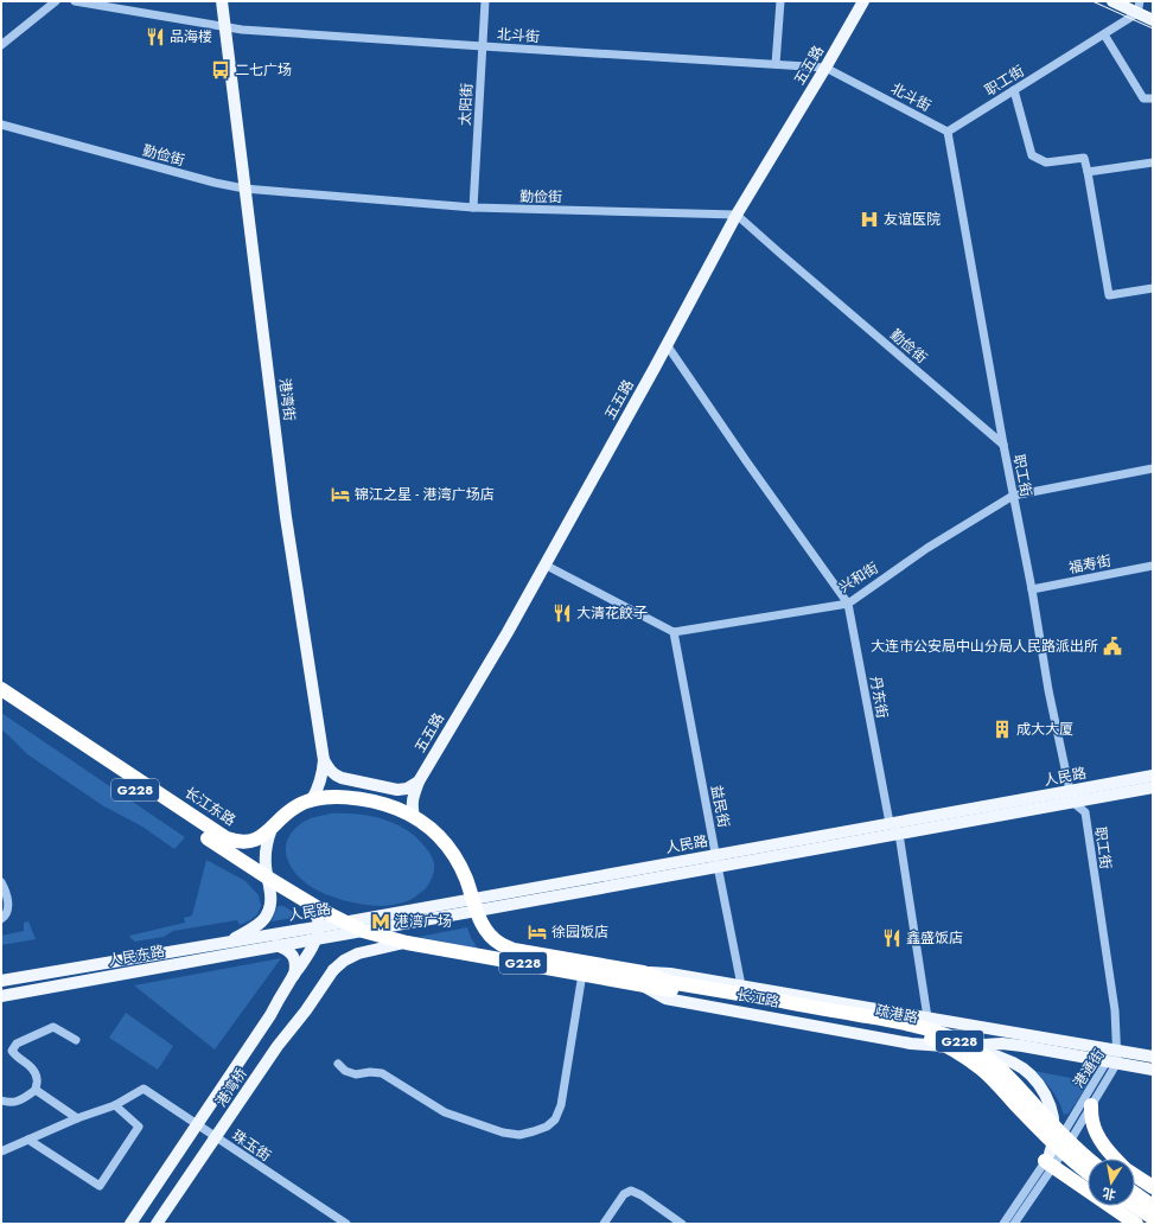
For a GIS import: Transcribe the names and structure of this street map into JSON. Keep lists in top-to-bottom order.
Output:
{
  "streets": {
    "highway": [
      "G228",
      "长江东路",
      "长江路",
      "疏港路"
    ],
    "main road": [
      "五五路",
      "港湾街",
      "人民路",
      "人民东路",
      "港湾桥"
    ],
    "street": [
      "北斗街",
      "职工街",
      "太阳街",
      "勤俭街",
      "福寿街",
      "兴和街",
      "丹东街",
      "益民街",
      "港通街",
      "珠玉街"
    ]
  },
  "crossings": [
    ["北斗街", "五五路"],
    ["北斗街", "职工街"],
    ["北斗街", "太阳街"],
    ["北斗街", "港湾街"],
    ["五五路", "勤俭街"],
    ["五五路", "丹东街"],
    ["五五路", "长江东路"],
    ["职工街", "勤俭街"],
    ["职工街", "福寿街"],
    ["职工街", "兴和街"],
    ["职工街", "人民路"],
    ["职工街", "长江路"],
    ["职工街", "港通街"],
    ["太阳街", "勤俭街"],
    ["勤俭街", "港湾街"],
    ["港湾街", "长江东路"],
    ["兴和街", "丹东街"],
    ["兴和街", "益民街"],
    ["丹东街", "人民路"],
    ["人民路", "长江东路"],
    ["人民路", "益民街"],
    ["人民路", "人民东路"],
    ["人民路", "长江路"],
    ["人民路", "港湾桥"],
    ["长江东路", "长江路"],
    ["长江路", "疏港路"],
    ["长江路", "港通街"],
    ["长江路", "港湾桥"]
  ],
  "places": {
    "restaurant": ["品海楼", "大清花餃子", "鑫盛饭店"],
    "bus stop": ["二七广场"],
    "hospital": ["友谊医院"],
    "hotel": ["锦江之星 - 港湾广场店", "徐园饭店"],
    "public building": ["大连市公安局中山分局人民路派出所"],
    "building": ["成大大厦"],
    "metro station": ["港湾广场"]
  },
  "north": "bottom"
}
